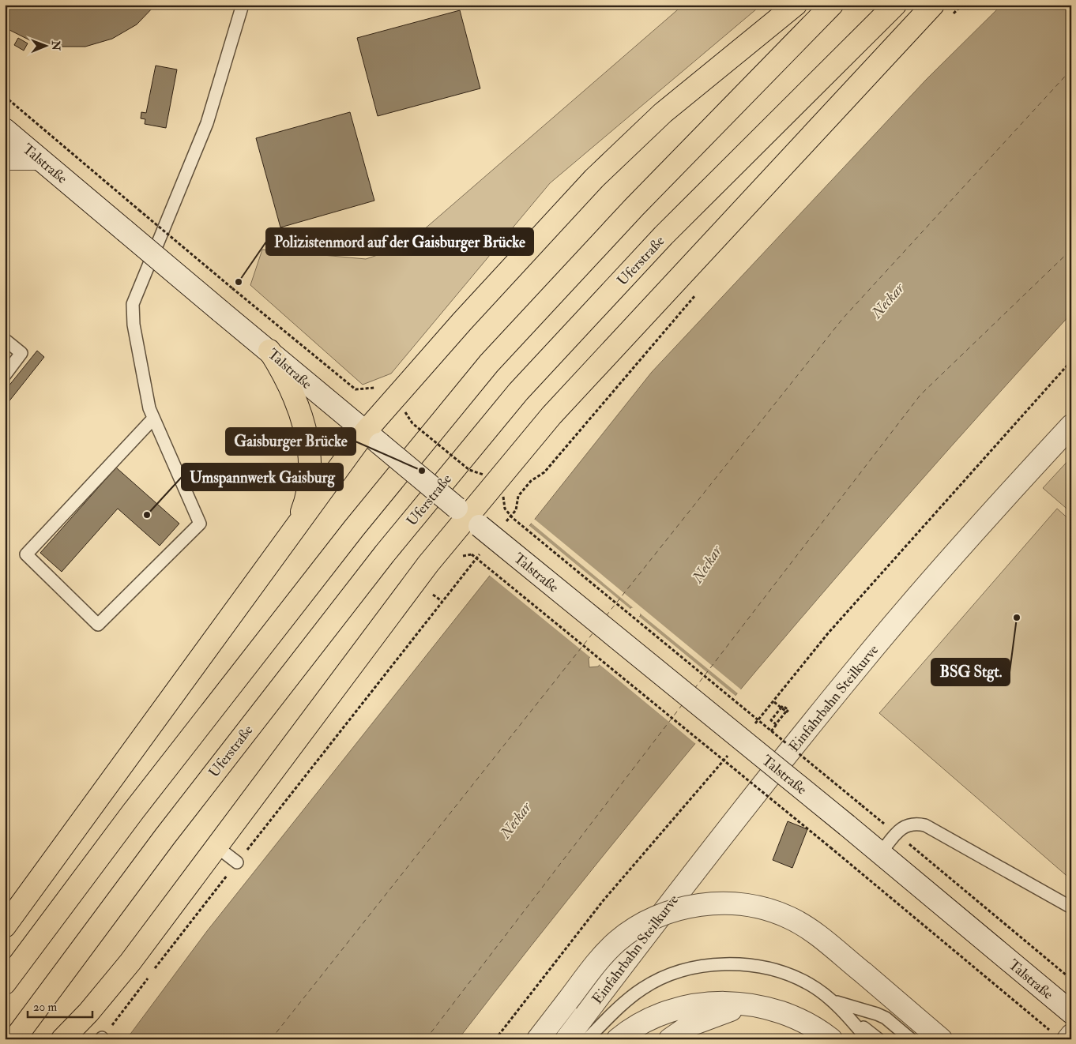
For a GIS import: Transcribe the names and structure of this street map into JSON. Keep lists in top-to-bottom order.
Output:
{
  "streets": {
    "highway": ["Uferstraße"],
    "street": ["Talstraße", "Einfahrbahn Steilkurve"]
  },
  "water": ["Neckar"],
  "places": [
    "Polizistenmord auf der Gaisburger Brücke",
    "Gaisburger Brücke",
    "Umspannwerk Gaisburg",
    "BSG Stgt."
  ],
  "scale_bar": "20 m",
  "north": "right"
}
